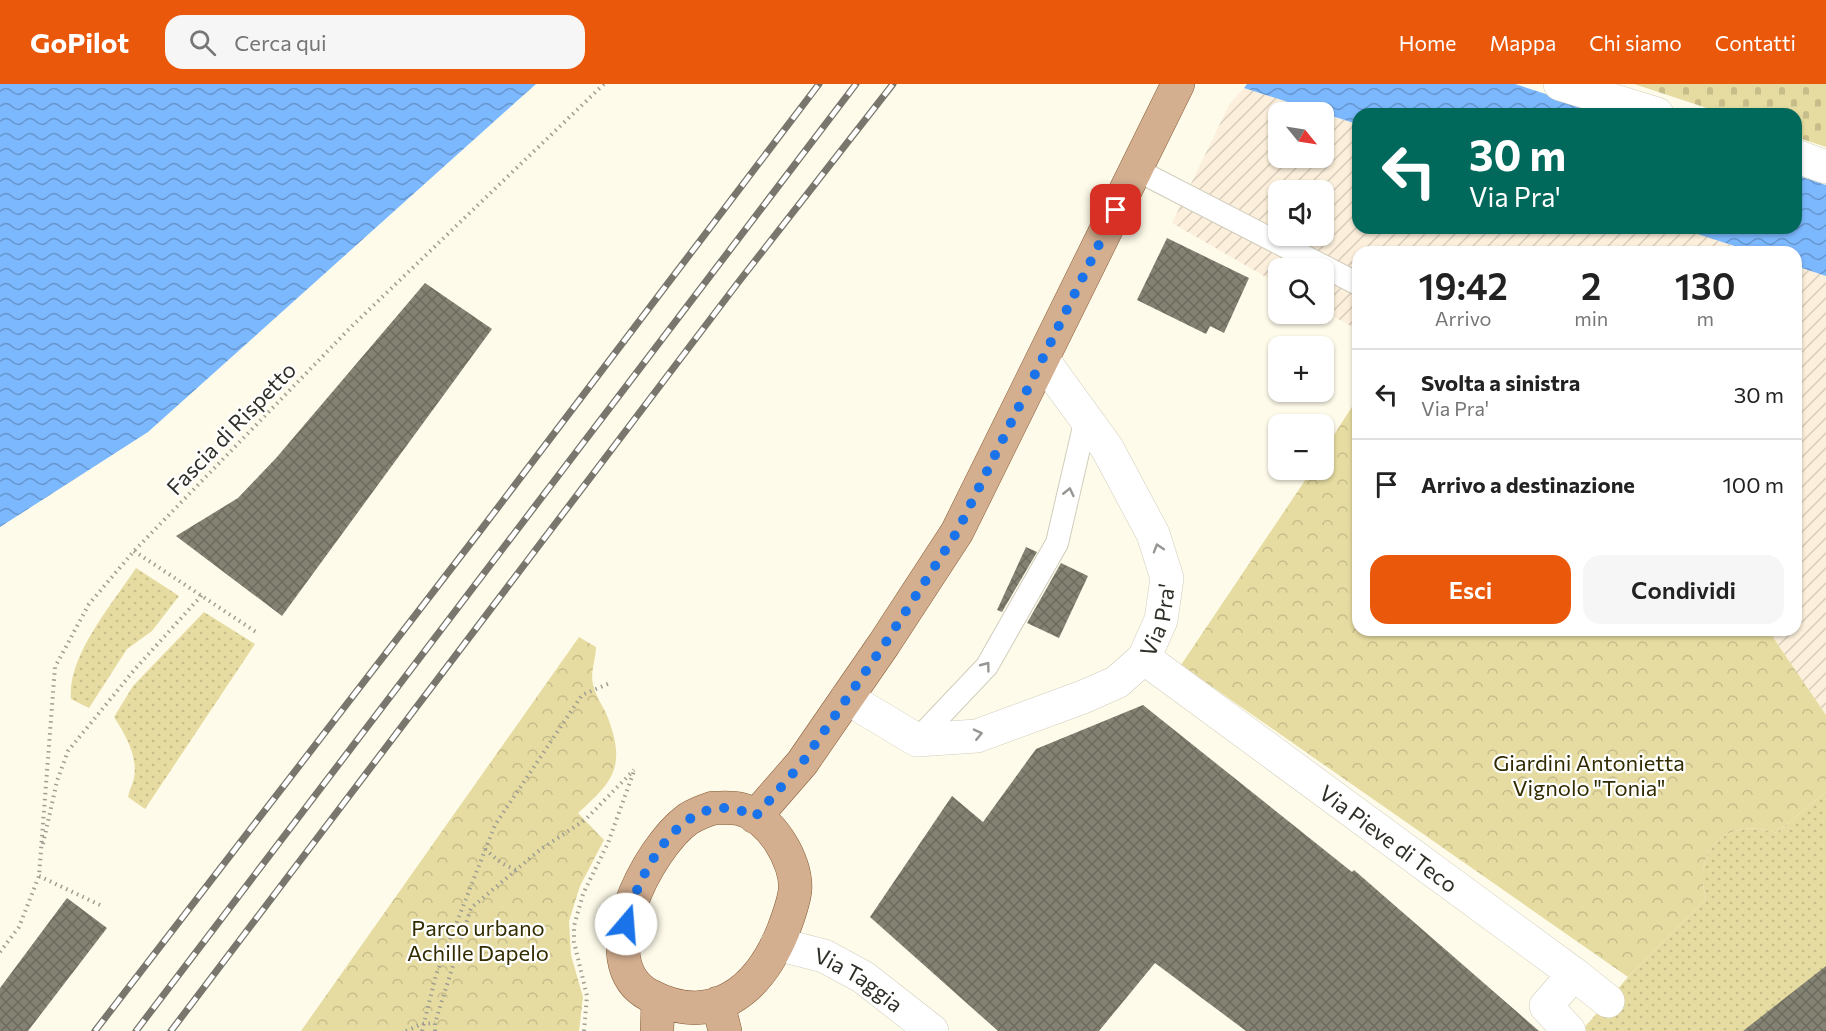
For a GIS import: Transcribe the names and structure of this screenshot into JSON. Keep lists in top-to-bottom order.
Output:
{
  "streets": {
    "street": ["Via Pra'", "Via Pieve di Teco", "Via Taggia"],
    "path": ["Fascia di Rispetto"]
  },
  "crossings": [
    ["Via Pra'", "Via Pieve di Teco"]
  ],
  "parks": ["Giardini Antonietta Vignolo \"Tonia\"", "Parco urbano Achille Dapelo"],
  "north": "bottom right",
  "page": {
    "header": "GoPilot",
    "search": "Cerca qui",
    "nav": [
      "Home",
      "Mappa",
      "Chi siamo",
      "Contatti"
    ],
    "map_buttons": ["+", "−"],
    "turn": ["30 m", "Via Pra'"],
    "eta": [
      "19:42",
      "Arrivo",
      "2",
      "min",
      "130",
      "m"
    ],
    "list": [
      {
        "name": "Svolta a sinistra",
        "note": "Via Pra'",
        "value": "30 m"
      },
      {
        "name": "Arrivo a destinazione",
        "value": "100 m"
      }
    ],
    "buttons": ["Esci", "Condividi"]
  }
}
